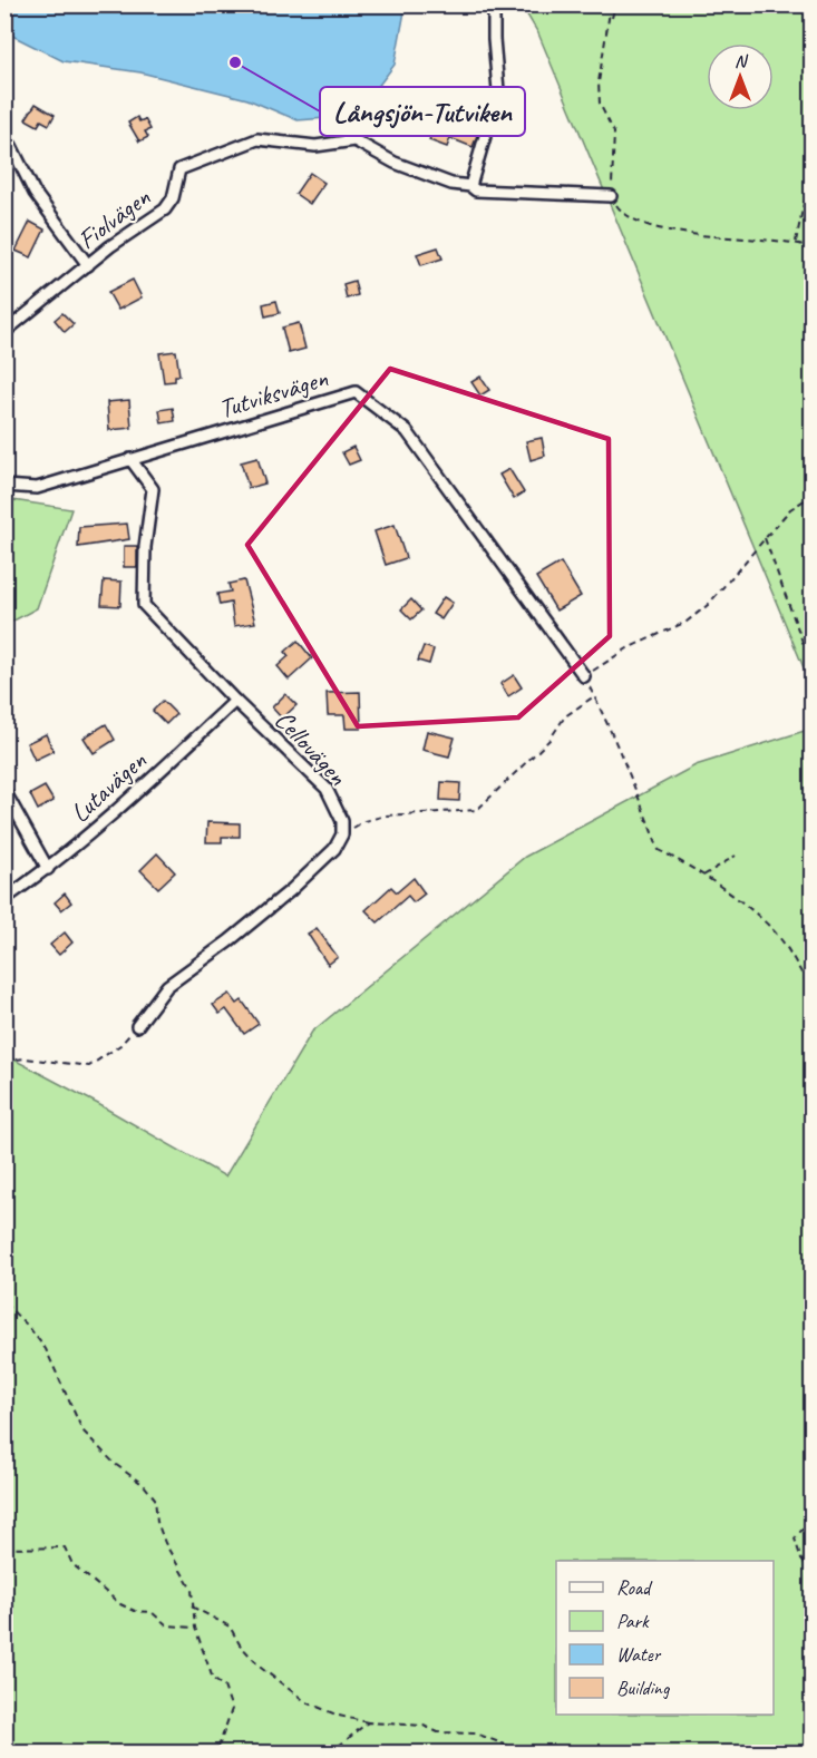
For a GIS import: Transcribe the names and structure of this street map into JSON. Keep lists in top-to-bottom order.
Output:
{
  "streets": {
    "street": [
      "Fiolvägen",
      "Tutviksvägen",
      "Cellovägen",
      "Lutavägen"
    ]
  },
  "crossings": [
    ["Tutviksvägen", "Cellovägen"],
    ["Cellovägen", "Lutavägen"]
  ],
  "places": ["Långsjön-Tutviken"],
  "legend": [
    "Road",
    "Park",
    "Water",
    "Building"
  ],
  "north": "top"
}
